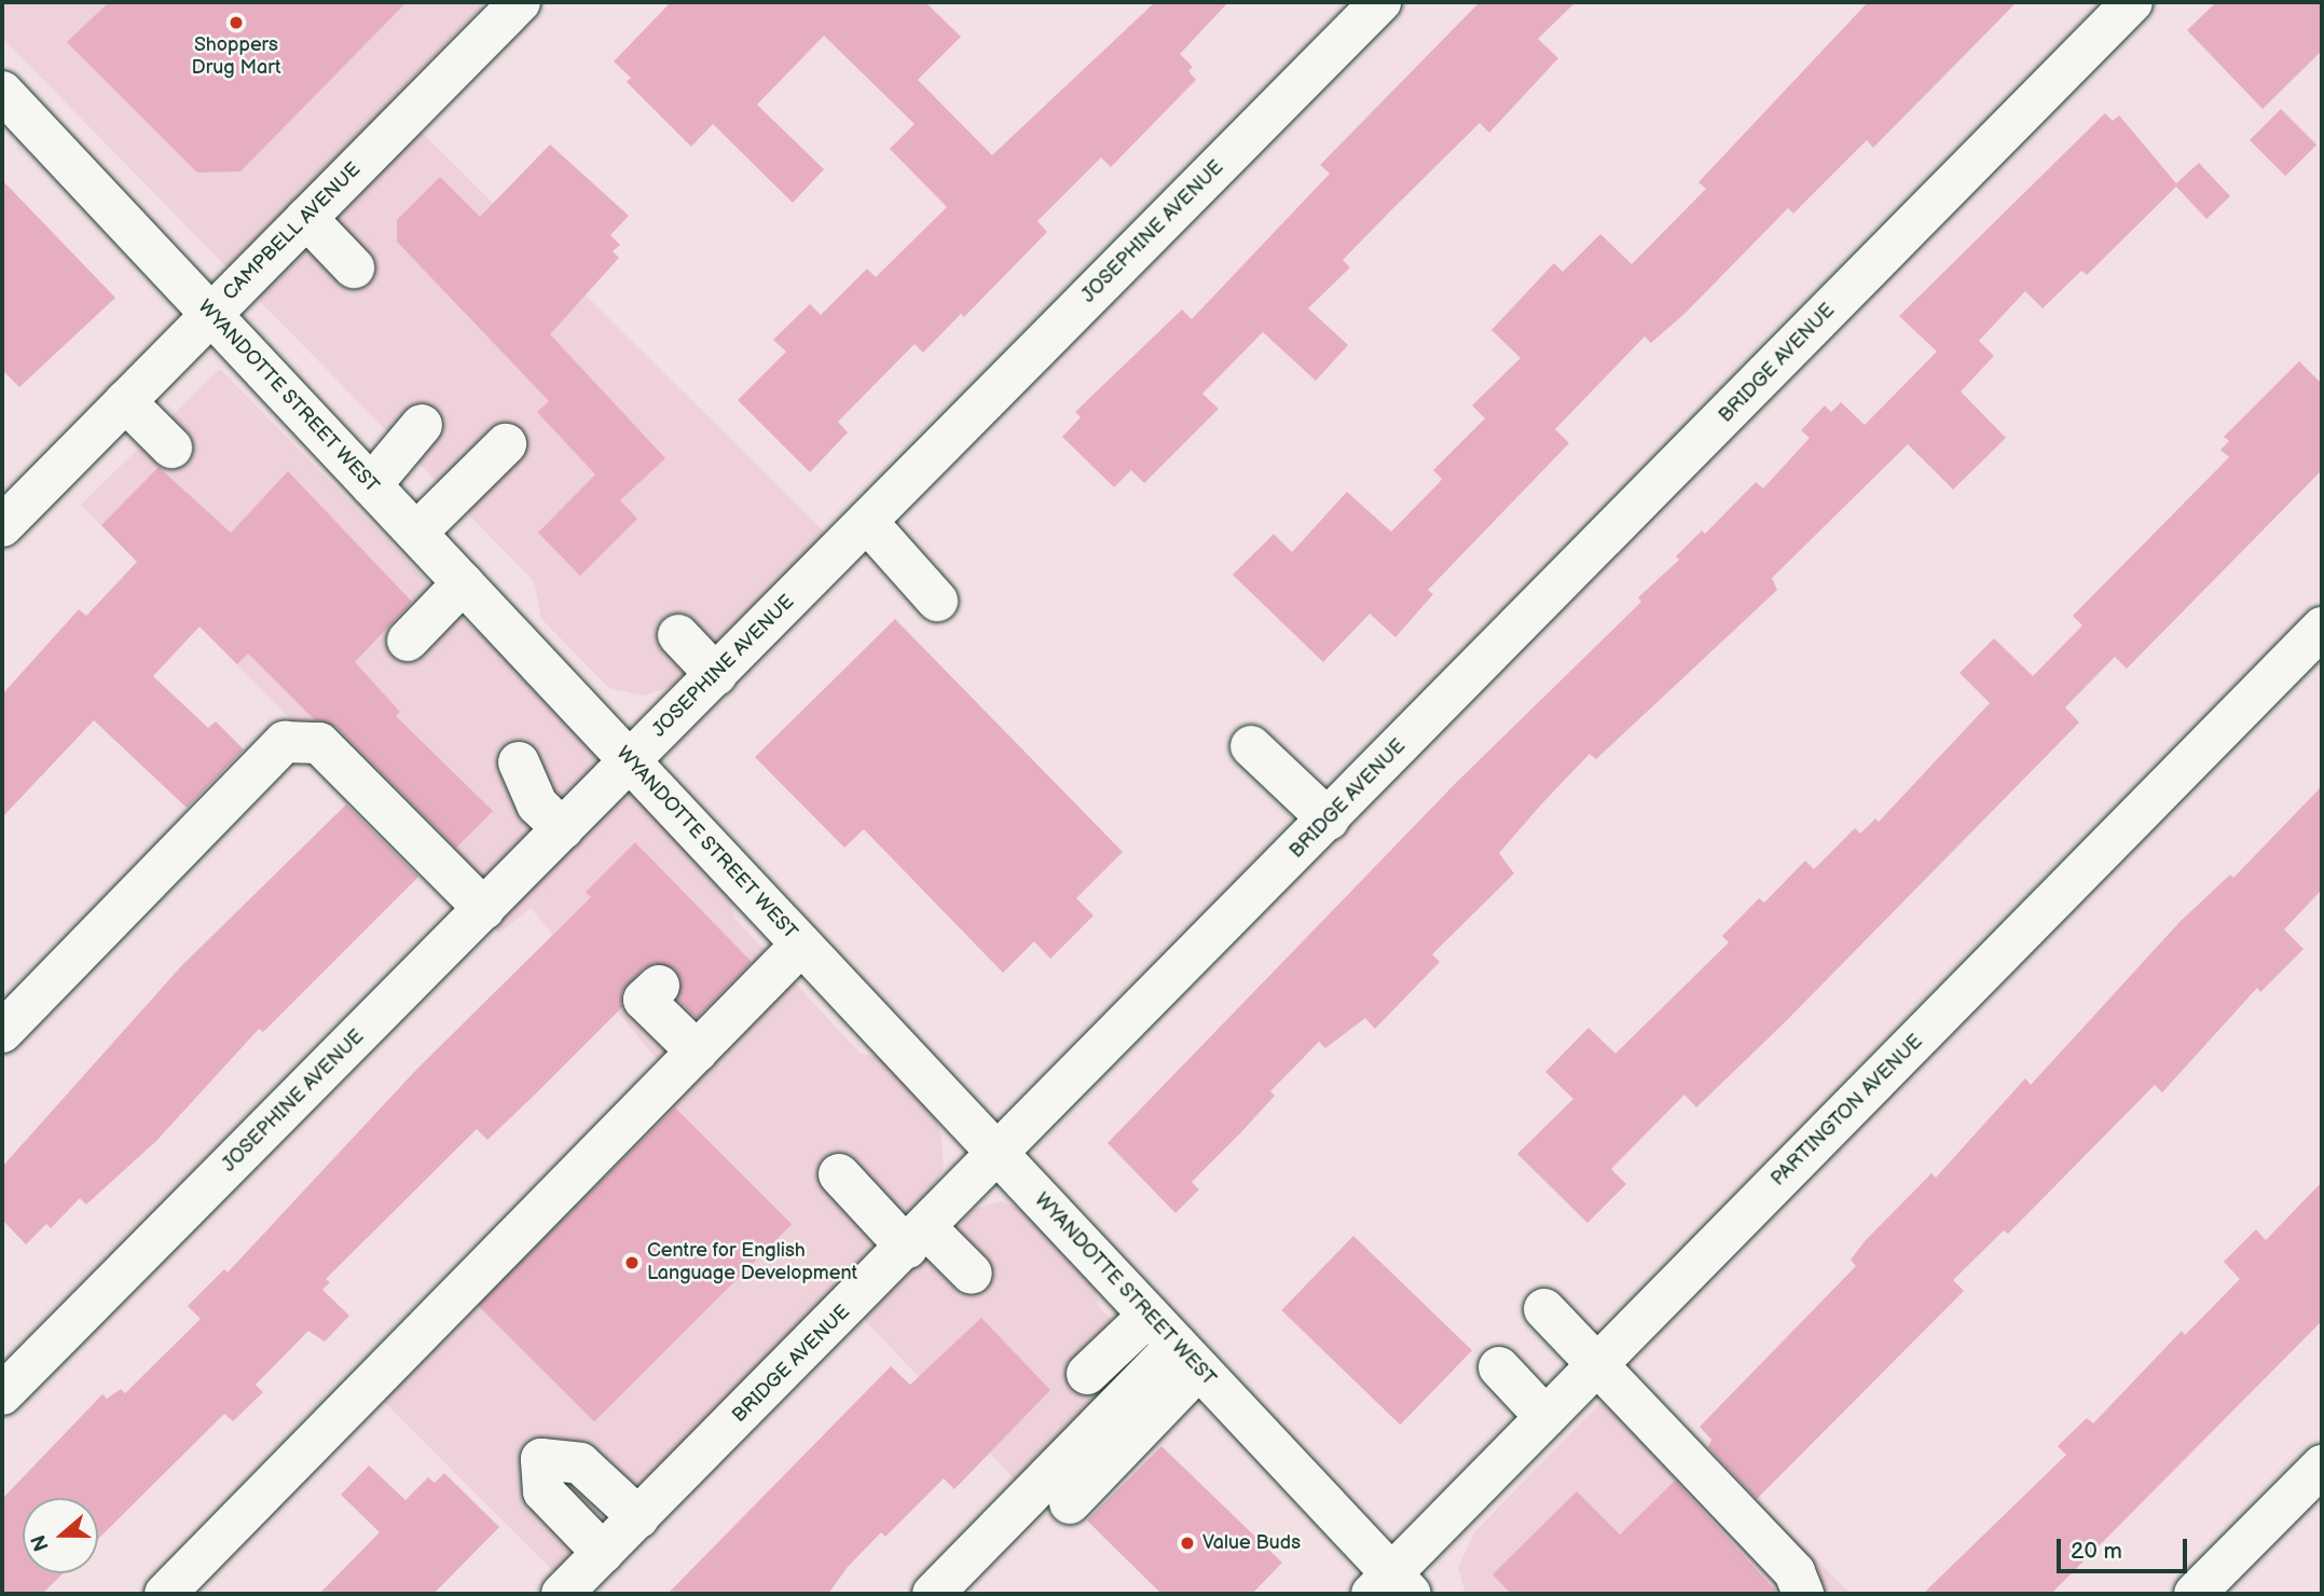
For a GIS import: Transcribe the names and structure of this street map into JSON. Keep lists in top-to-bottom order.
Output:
{
  "streets": {
    "street": [
      "CAMPBELL AVENUE",
      "JOSEPHINE AVENUE",
      "BRIDGE AVENUE",
      "WYANDOTTE STREET WEST",
      "PARTINGTON AVENUE"
    ]
  },
  "crossings": [
    ["CAMPBELL AVENUE", "WYANDOTTE STREET WEST"],
    ["JOSEPHINE AVENUE", "WYANDOTTE STREET WEST"],
    ["BRIDGE AVENUE", "WYANDOTTE STREET WEST"],
    ["WYANDOTTE STREET WEST", "PARTINGTON AVENUE"]
  ],
  "places": ["Shoppers Drug Mart", "Centre for English Language Development", "Value Buds"],
  "scale_bar": "20 m",
  "north": "left"
}
